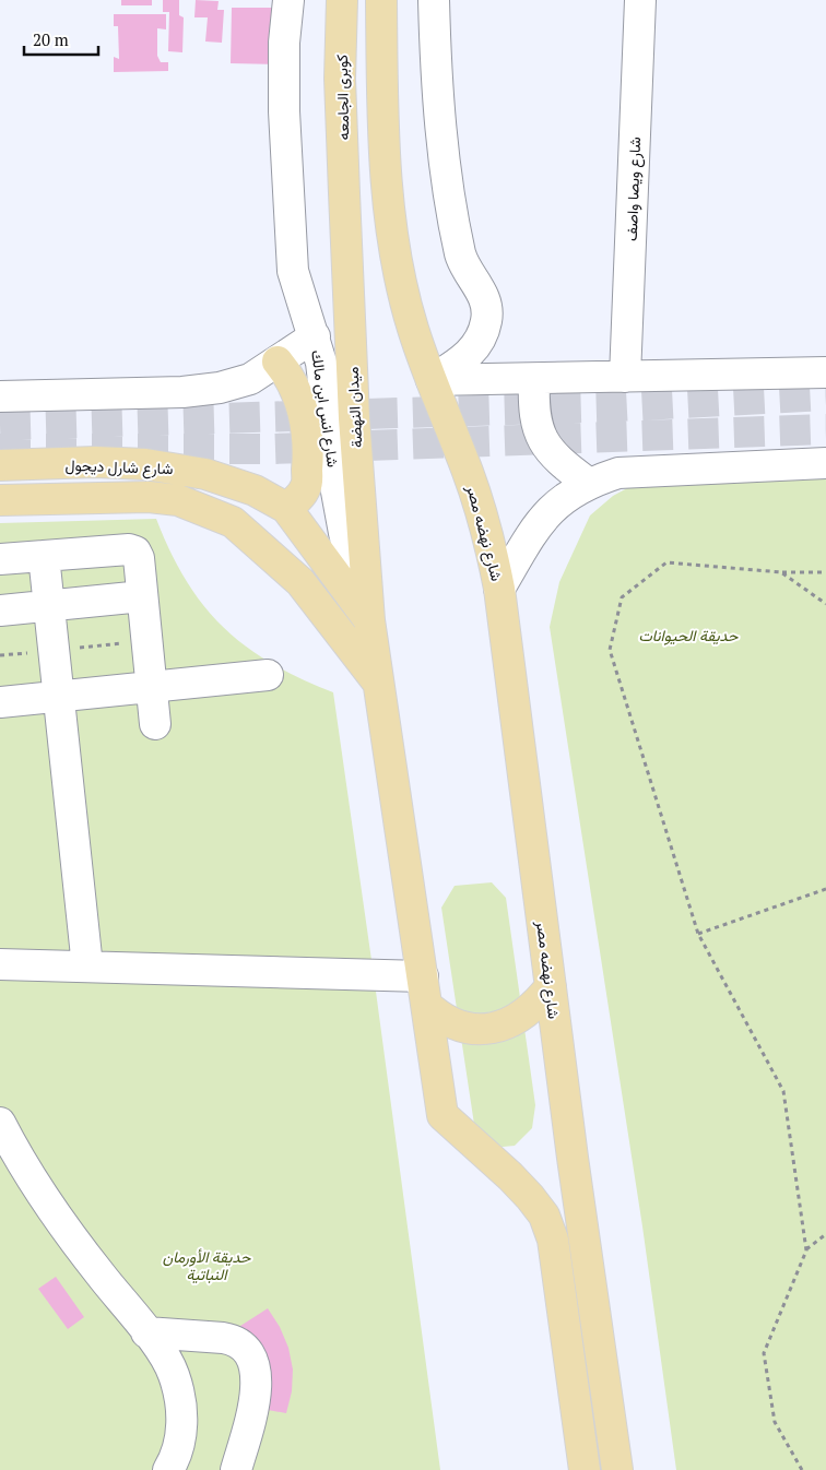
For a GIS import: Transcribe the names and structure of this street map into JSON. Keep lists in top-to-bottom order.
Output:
{
  "streets": {
    "main road": [
      "كوبرى الجامعه",
      "ميدان النهضة",
      "شارع شارل ديجول",
      "شارع نهضه مصر"
    ],
    "street": ["شارع ويصا واصف", "شارع انس ابن مالك"]
  },
  "crossings": [
    ["كوبرى الجامعه", "ميدان النهضة"],
    ["ميدان النهضة", "شارع انس ابن مالك"],
    ["ميدان النهضة", "شارع شارل ديجول"],
    ["شارع انس ابن مالك", "شارع شارل ديجول"]
  ],
  "parks": ["حديقة الحيوانات", "حديقة الأورمان النباتية"],
  "scale_bar": "20 m"
}
